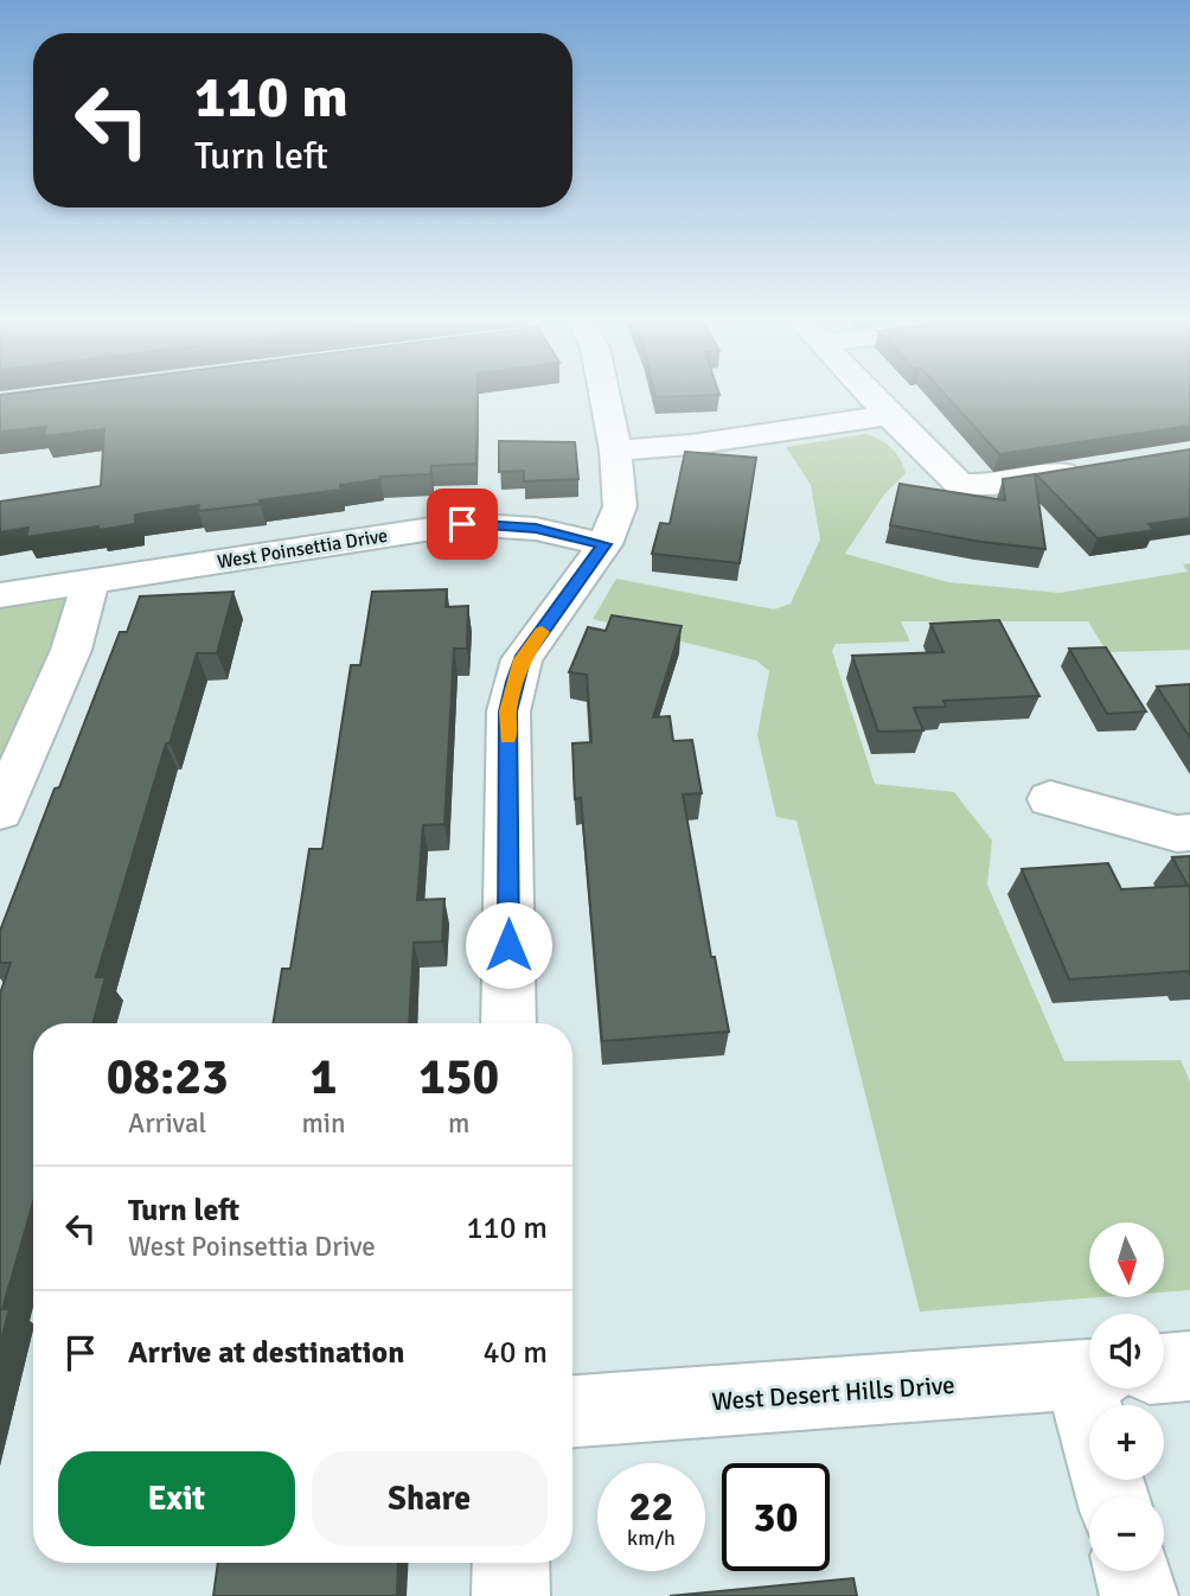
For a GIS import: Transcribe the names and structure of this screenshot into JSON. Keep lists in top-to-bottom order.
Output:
{
  "streets": {
    "street": ["West Poinsettia Drive", "West Desert Hills Drive"]
  },
  "north": "bottom",
  "page": {
    "turn": ["110 m", "Turn left"],
    "eta": [
      "08:23",
      "Arrival",
      "1",
      "min",
      "150",
      "m"
    ],
    "list": [
      {
        "name": "Turn left",
        "note": "West Poinsettia Drive",
        "value": "110 m"
      },
      {
        "name": "Arrive at destination",
        "value": "40 m"
      }
    ],
    "map_buttons": ["+", "−"],
    "buttons": ["Exit", "Share"],
    "speed": "22 km/h",
    "limit": "30"
  }
}
